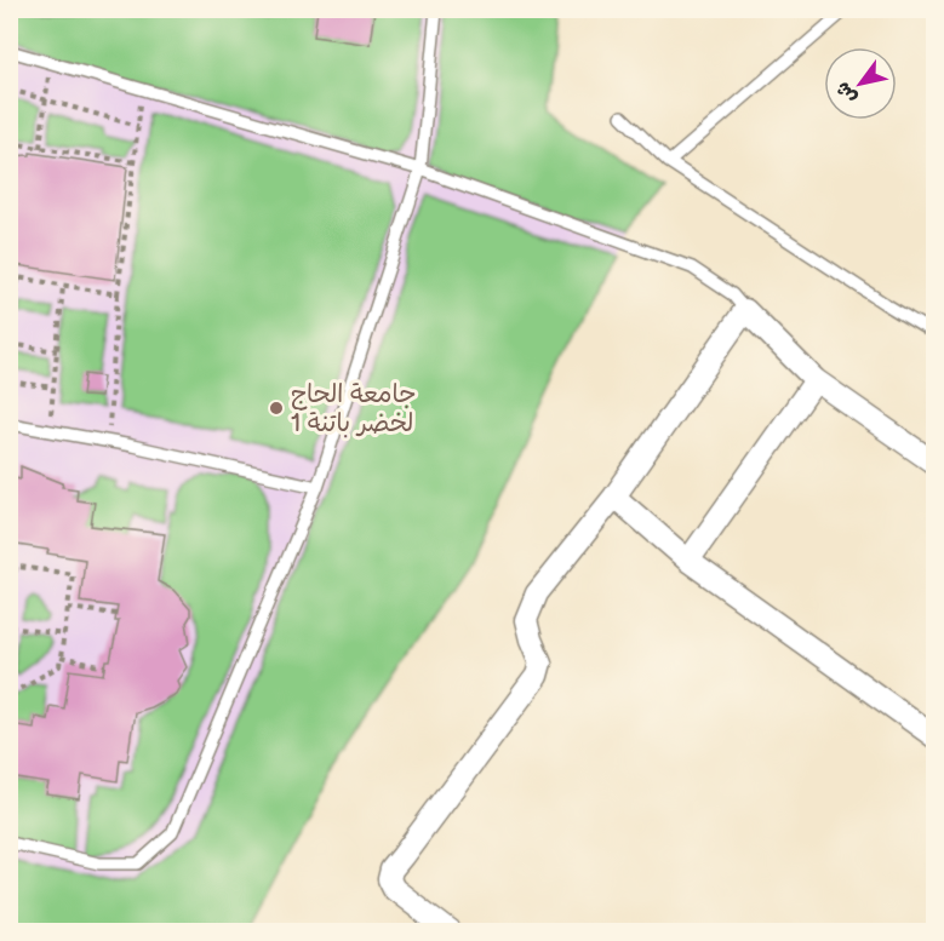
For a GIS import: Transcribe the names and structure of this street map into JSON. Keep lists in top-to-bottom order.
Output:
{
  "places": ["جامعة الحاج لخضر باتنة 1"],
  "north": "bottom left"
}
